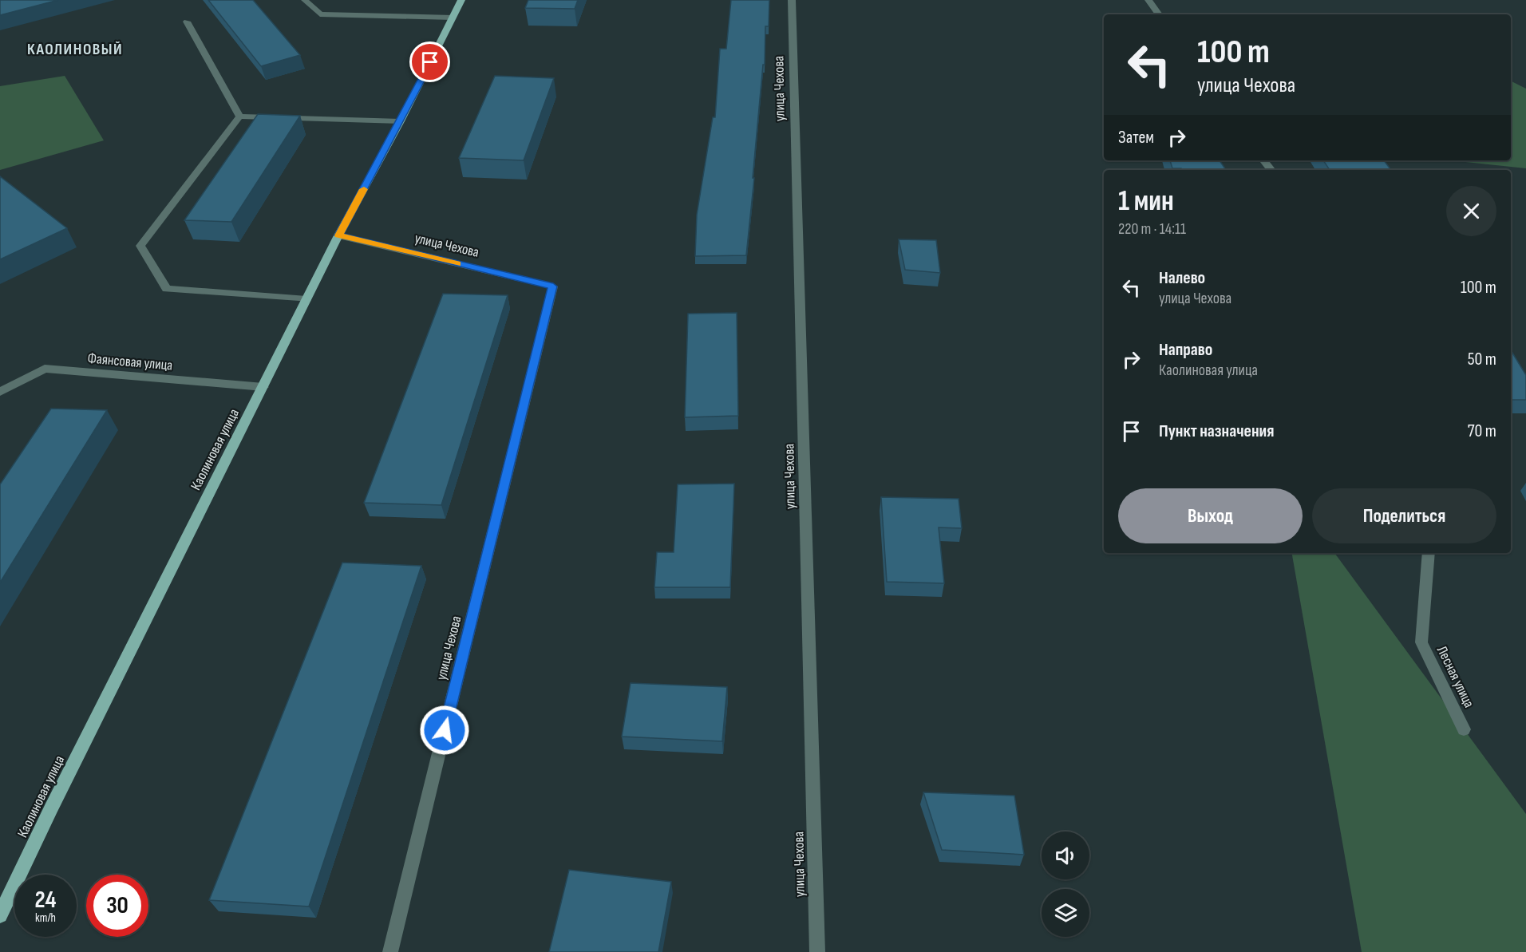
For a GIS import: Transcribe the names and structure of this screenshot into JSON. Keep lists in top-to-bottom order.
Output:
{
  "streets": {
    "main road": ["Каолиновая улица"],
    "street": ["улица Чехова", "Фаянсовая улица", "Лесная улица"]
  },
  "crossings": [
    ["улица Чехова", "Каолиновая улица"],
    ["Фаянсовая улица", "Каолиновая улица"]
  ],
  "districts": ["КАОЛИНОВЫЙ"],
  "page": {
    "turn": ["100 m", "улица Чехова"],
    "then": "Затем",
    "heading": ["1 мин", "220 m · 14:11"],
    "list": [
      {
        "name": "Налево",
        "note": "улица Чехова",
        "value": "100 m"
      },
      {
        "name": "Направо",
        "note": "Каолиновая улица",
        "value": "50 m"
      },
      {
        "name": "Пункт назначения",
        "value": "70 m"
      }
    ],
    "buttons": ["Выход", "Поделиться"],
    "speed": "24 km/h",
    "limit": "30"
  }
}
